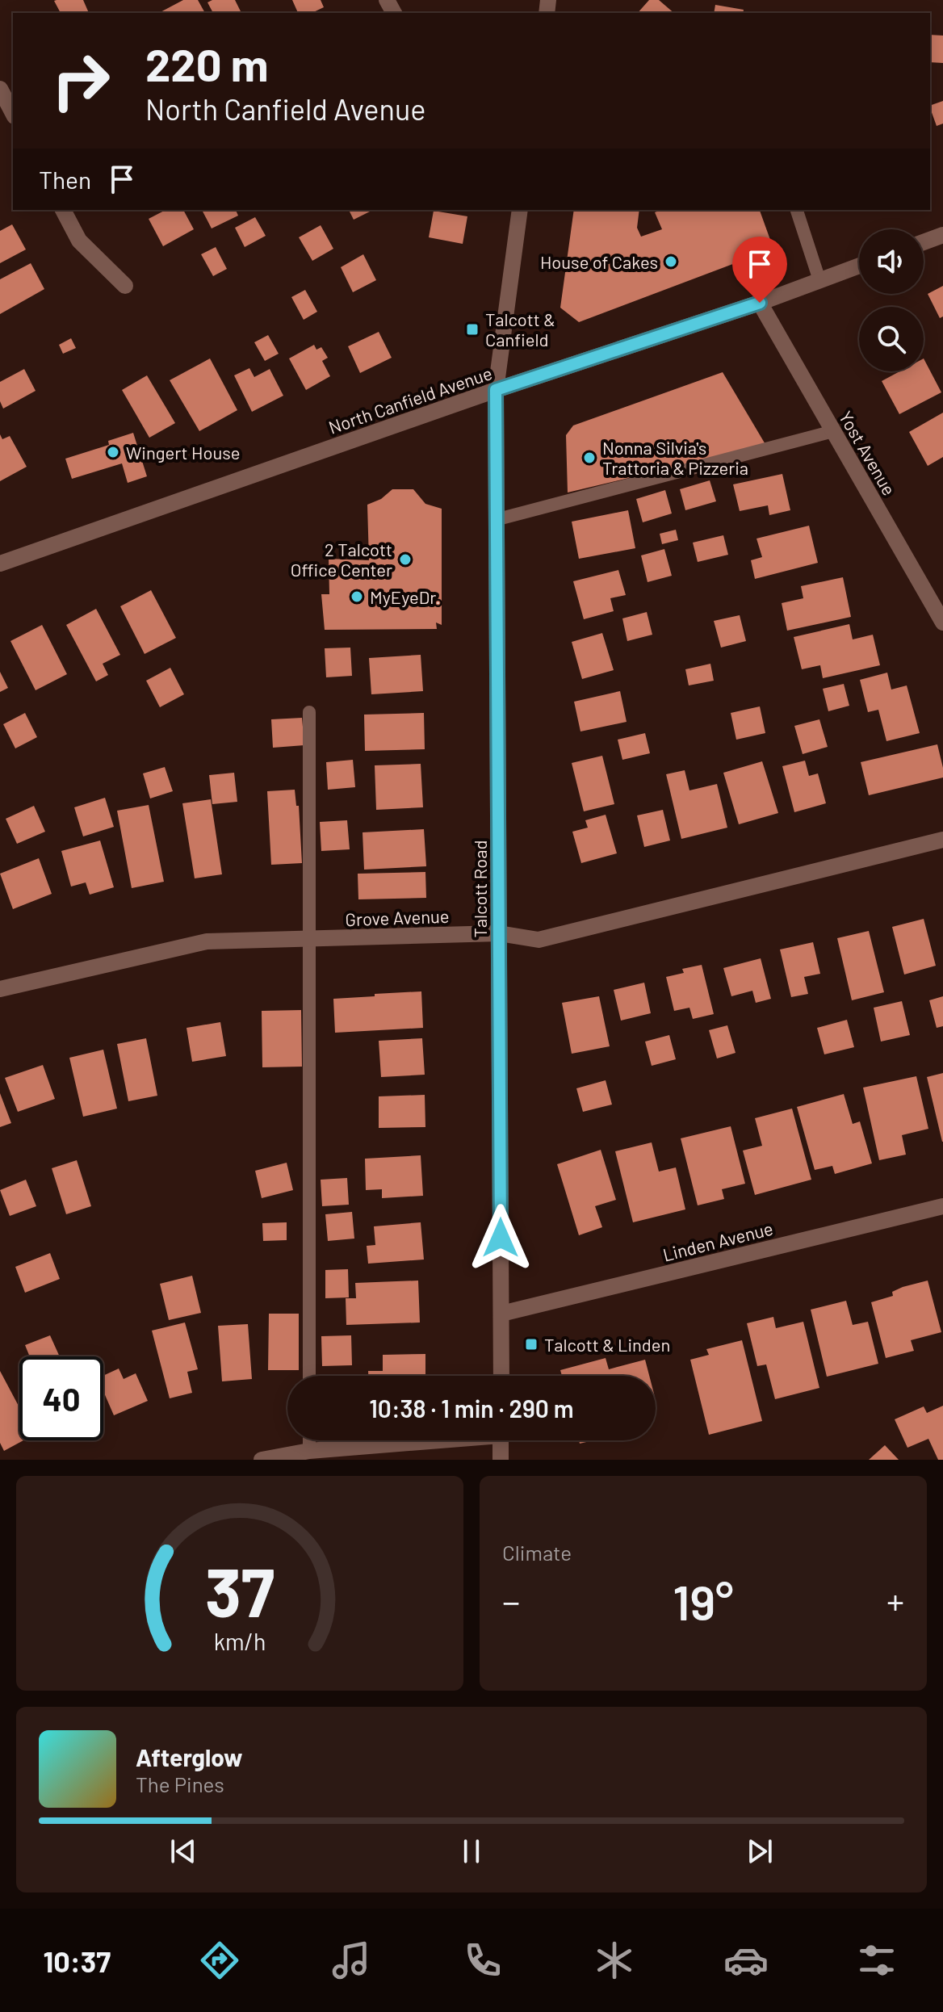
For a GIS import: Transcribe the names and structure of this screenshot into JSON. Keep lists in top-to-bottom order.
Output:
{
  "streets": {
    "street": [
      "North Canfield Avenue",
      "Yost Avenue",
      "Talcott Road",
      "Grove Avenue",
      "Linden Avenue"
    ]
  },
  "crossings": [
    ["North Canfield Avenue", "Yost Avenue"],
    ["North Canfield Avenue", "Talcott Road"],
    ["Talcott Road", "Grove Avenue"],
    ["Talcott Road", "Linden Avenue"]
  ],
  "places": {
    "other": [
      "House of Cakes",
      "Wingert House",
      "Nonna Silvia's Trattoria & Pizzeria",
      "2 Talcott Office Center",
      "MyEyeDr."
    ],
    "transit": ["Talcott & Canfield", "Talcott & Linden"]
  },
  "page": {
    "turn": ["220 m", "North Canfield Avenue"],
    "then": "Then",
    "limit": "40",
    "trip": "10:38 · 1 min · 290 m",
    "tile": "Climate",
    "heat": ["−", "19°", "+"],
    "song": ["Afterglow", "The Pines"],
    "tabs": "10:37",
    "gauge": ["37", "km/h"]
  }
}
